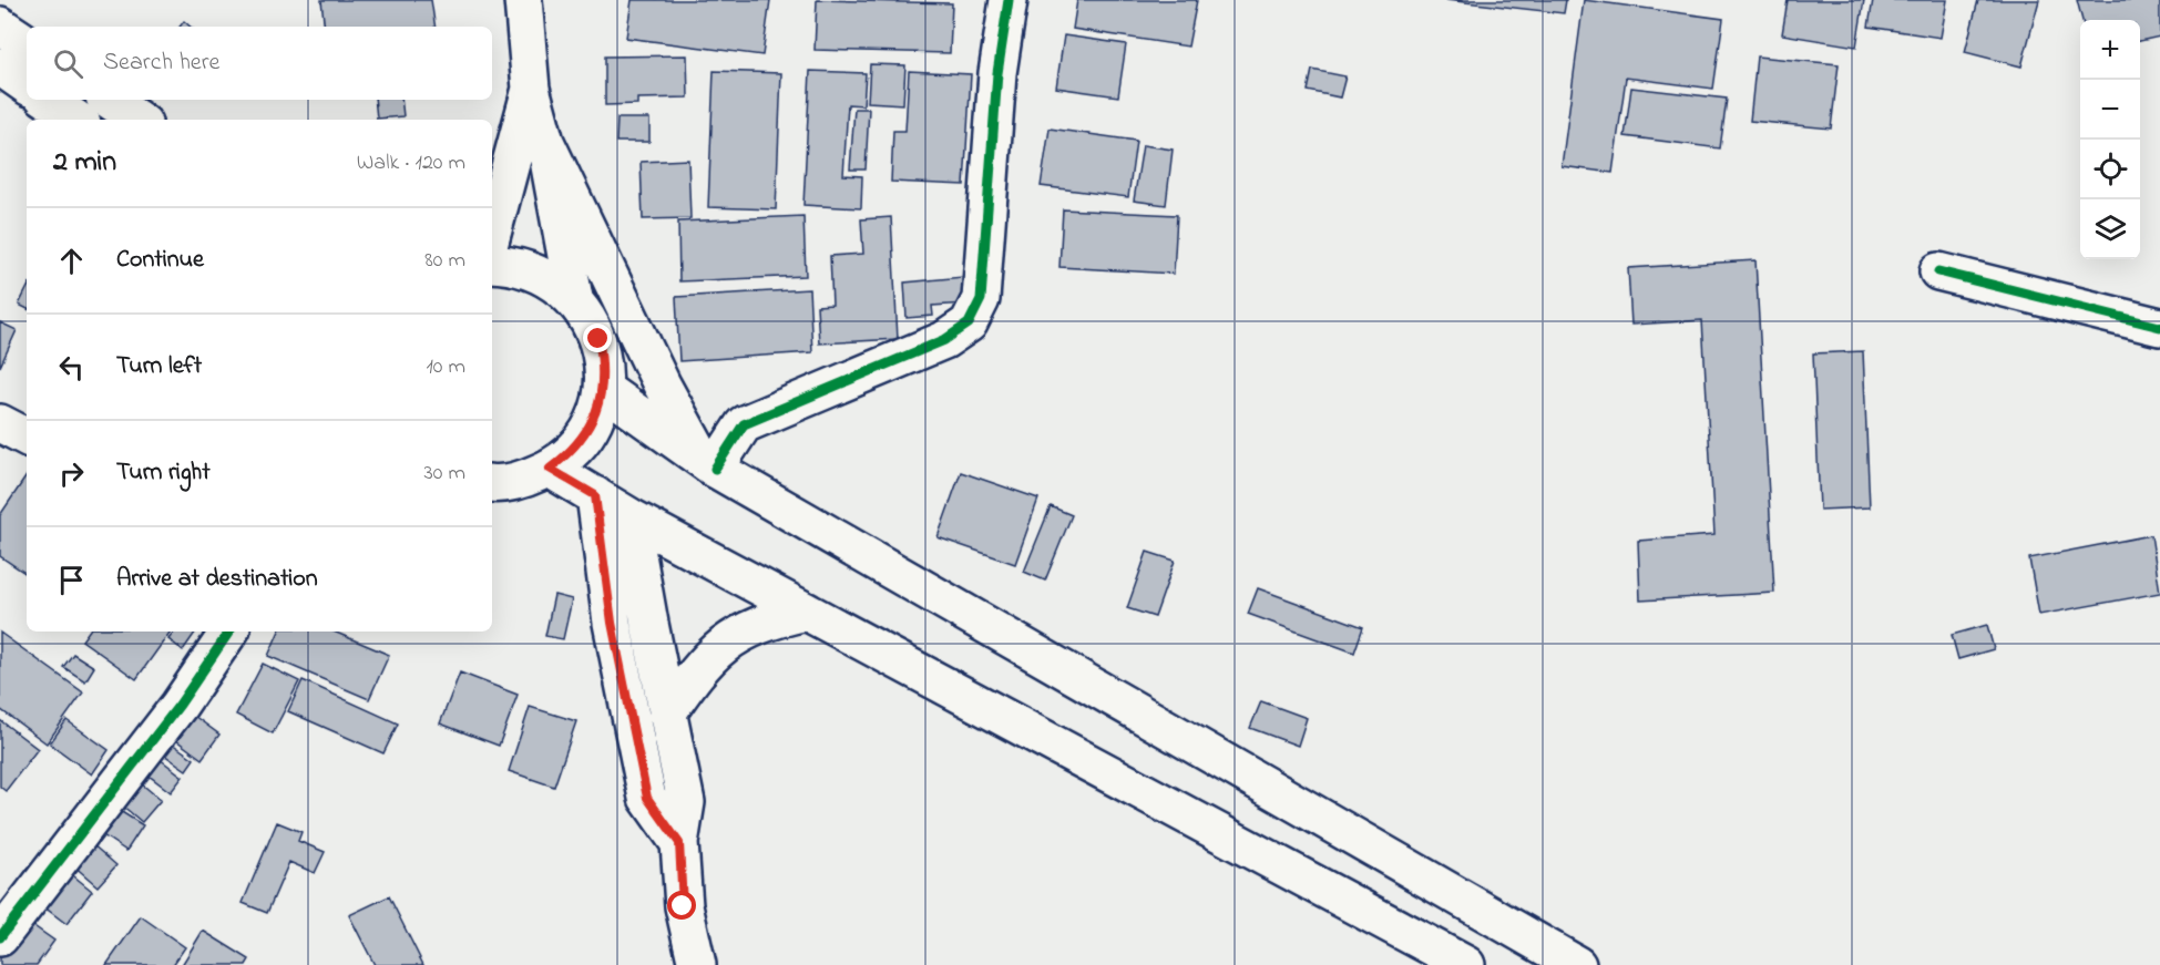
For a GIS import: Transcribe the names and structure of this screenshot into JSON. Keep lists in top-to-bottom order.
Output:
{
  "page": {
    "map_buttons": ["+", "−"],
    "search": "Search here",
    "heading": ["2 min", "Walk · 120 m"],
    "list": [
      ["Continue", "80 m"],
      ["Turn left", "10 m"],
      ["Turn right", "30 m"],
      "Arrive at destination"
    ]
  }
}
